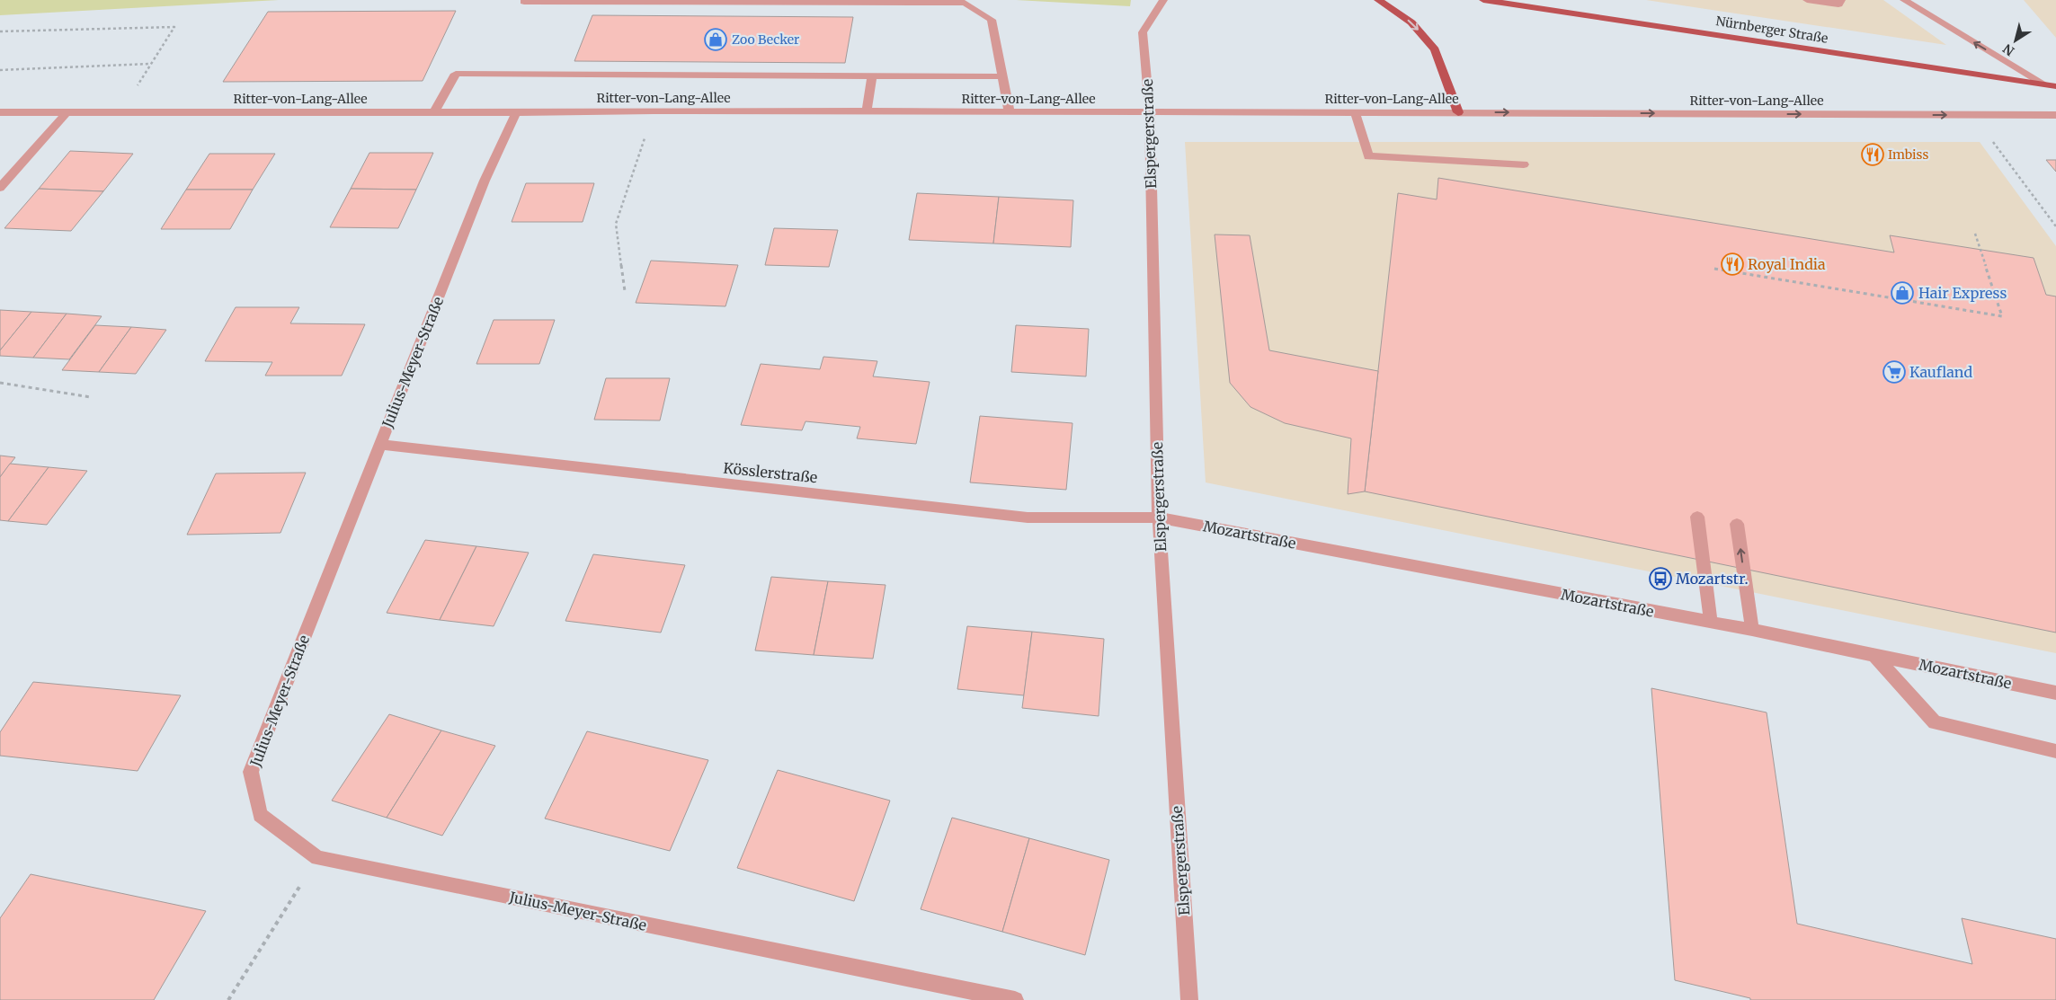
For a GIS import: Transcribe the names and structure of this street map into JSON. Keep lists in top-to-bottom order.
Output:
{
  "streets": {
    "main road": ["Nürnberger Straße"],
    "street": [
      "Ritter-von-Lang-Allee",
      "Elspergerstraße",
      "Julius-Meyer-Straße",
      "Kösslerstraße",
      "Mozartstraße"
    ]
  },
  "crossings": [
    ["Ritter-von-Lang-Allee", "Elspergerstraße"],
    ["Ritter-von-Lang-Allee", "Julius-Meyer-Straße"],
    ["Elspergerstraße", "Kösslerstraße"],
    ["Elspergerstraße", "Mozartstraße"],
    ["Julius-Meyer-Straße", "Kösslerstraße"],
    ["Kösslerstraße", "Mozartstraße"]
  ],
  "places": {
    "shop": ["Zoo Becker", "Hair Express"],
    "restaurant": ["Imbiss", "Royal India"],
    "supermarket": ["Kaufland"],
    "bus stop": ["Mozartstr."]
  },
  "north": "bottom left"
}
